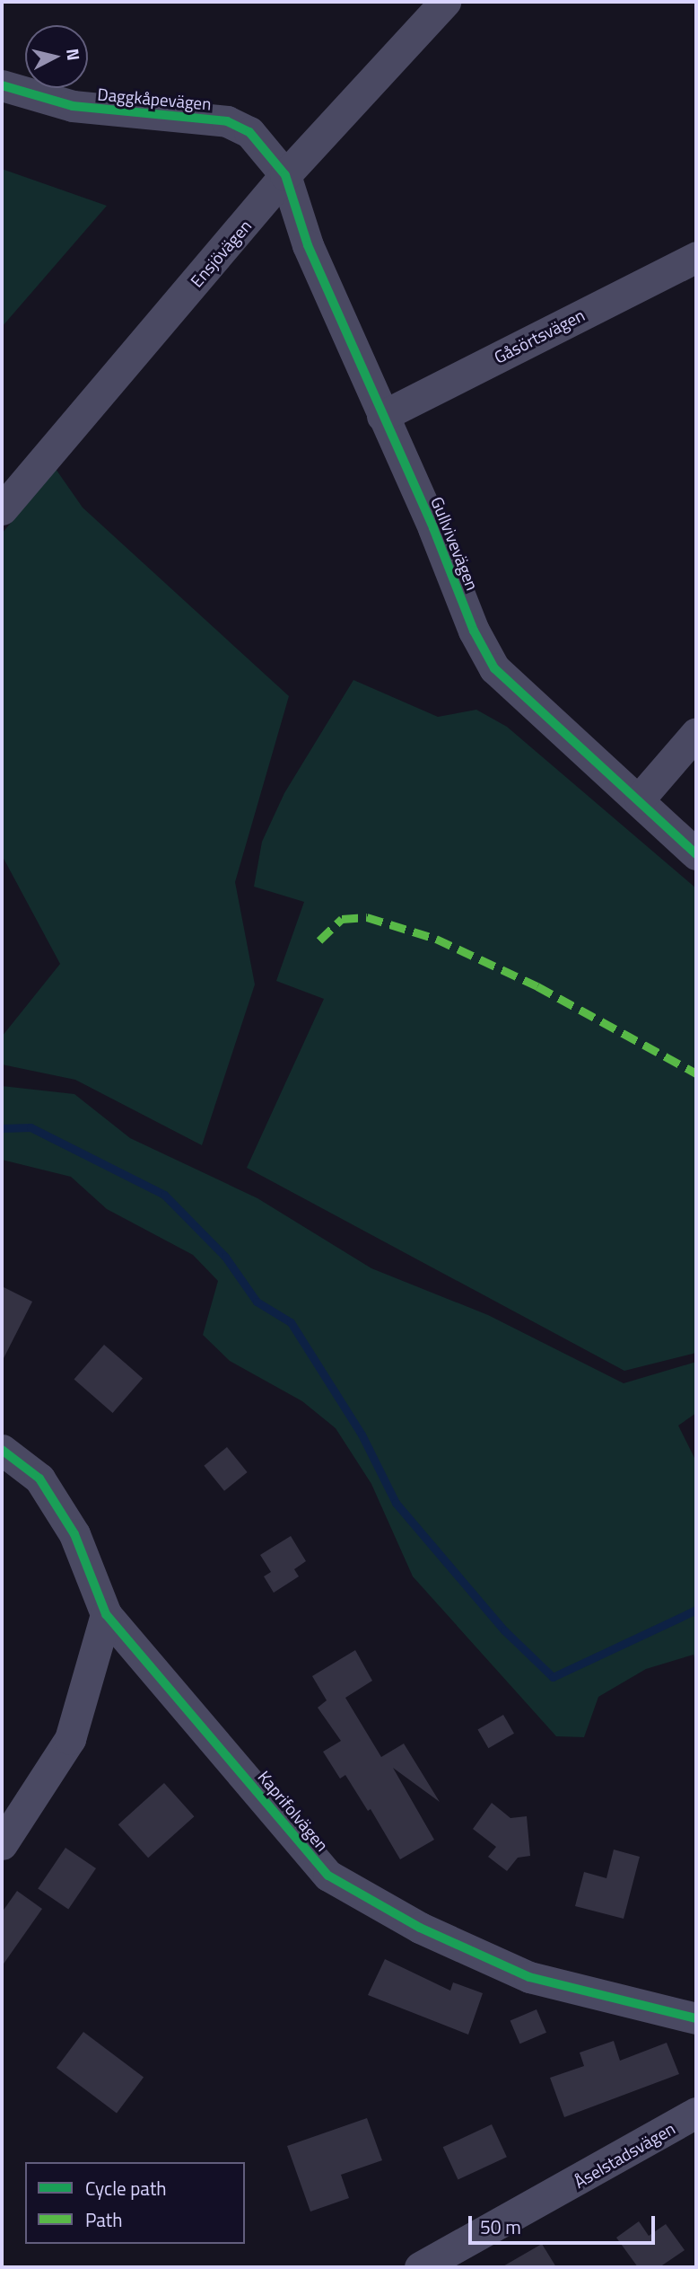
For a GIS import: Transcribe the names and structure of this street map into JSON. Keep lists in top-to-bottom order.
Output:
{
  "streets": {
    "street": [
      "Daggkåpevägen",
      "Ensjövägen",
      "Gåsörtsvägen",
      "Gullvivevägen",
      "Kaprifolvägen",
      "Åselstadsvägen"
    ]
  },
  "crossings": [
    ["Daggkåpevägen", "Ensjövägen"],
    ["Daggkåpevägen", "Gullvivevägen"],
    ["Ensjövägen", "Gullvivevägen"],
    ["Gåsörtsvägen", "Gullvivevägen"]
  ],
  "legend": ["Cycle path", "Path"],
  "scale_bar": "50 m",
  "north": "right"
}
